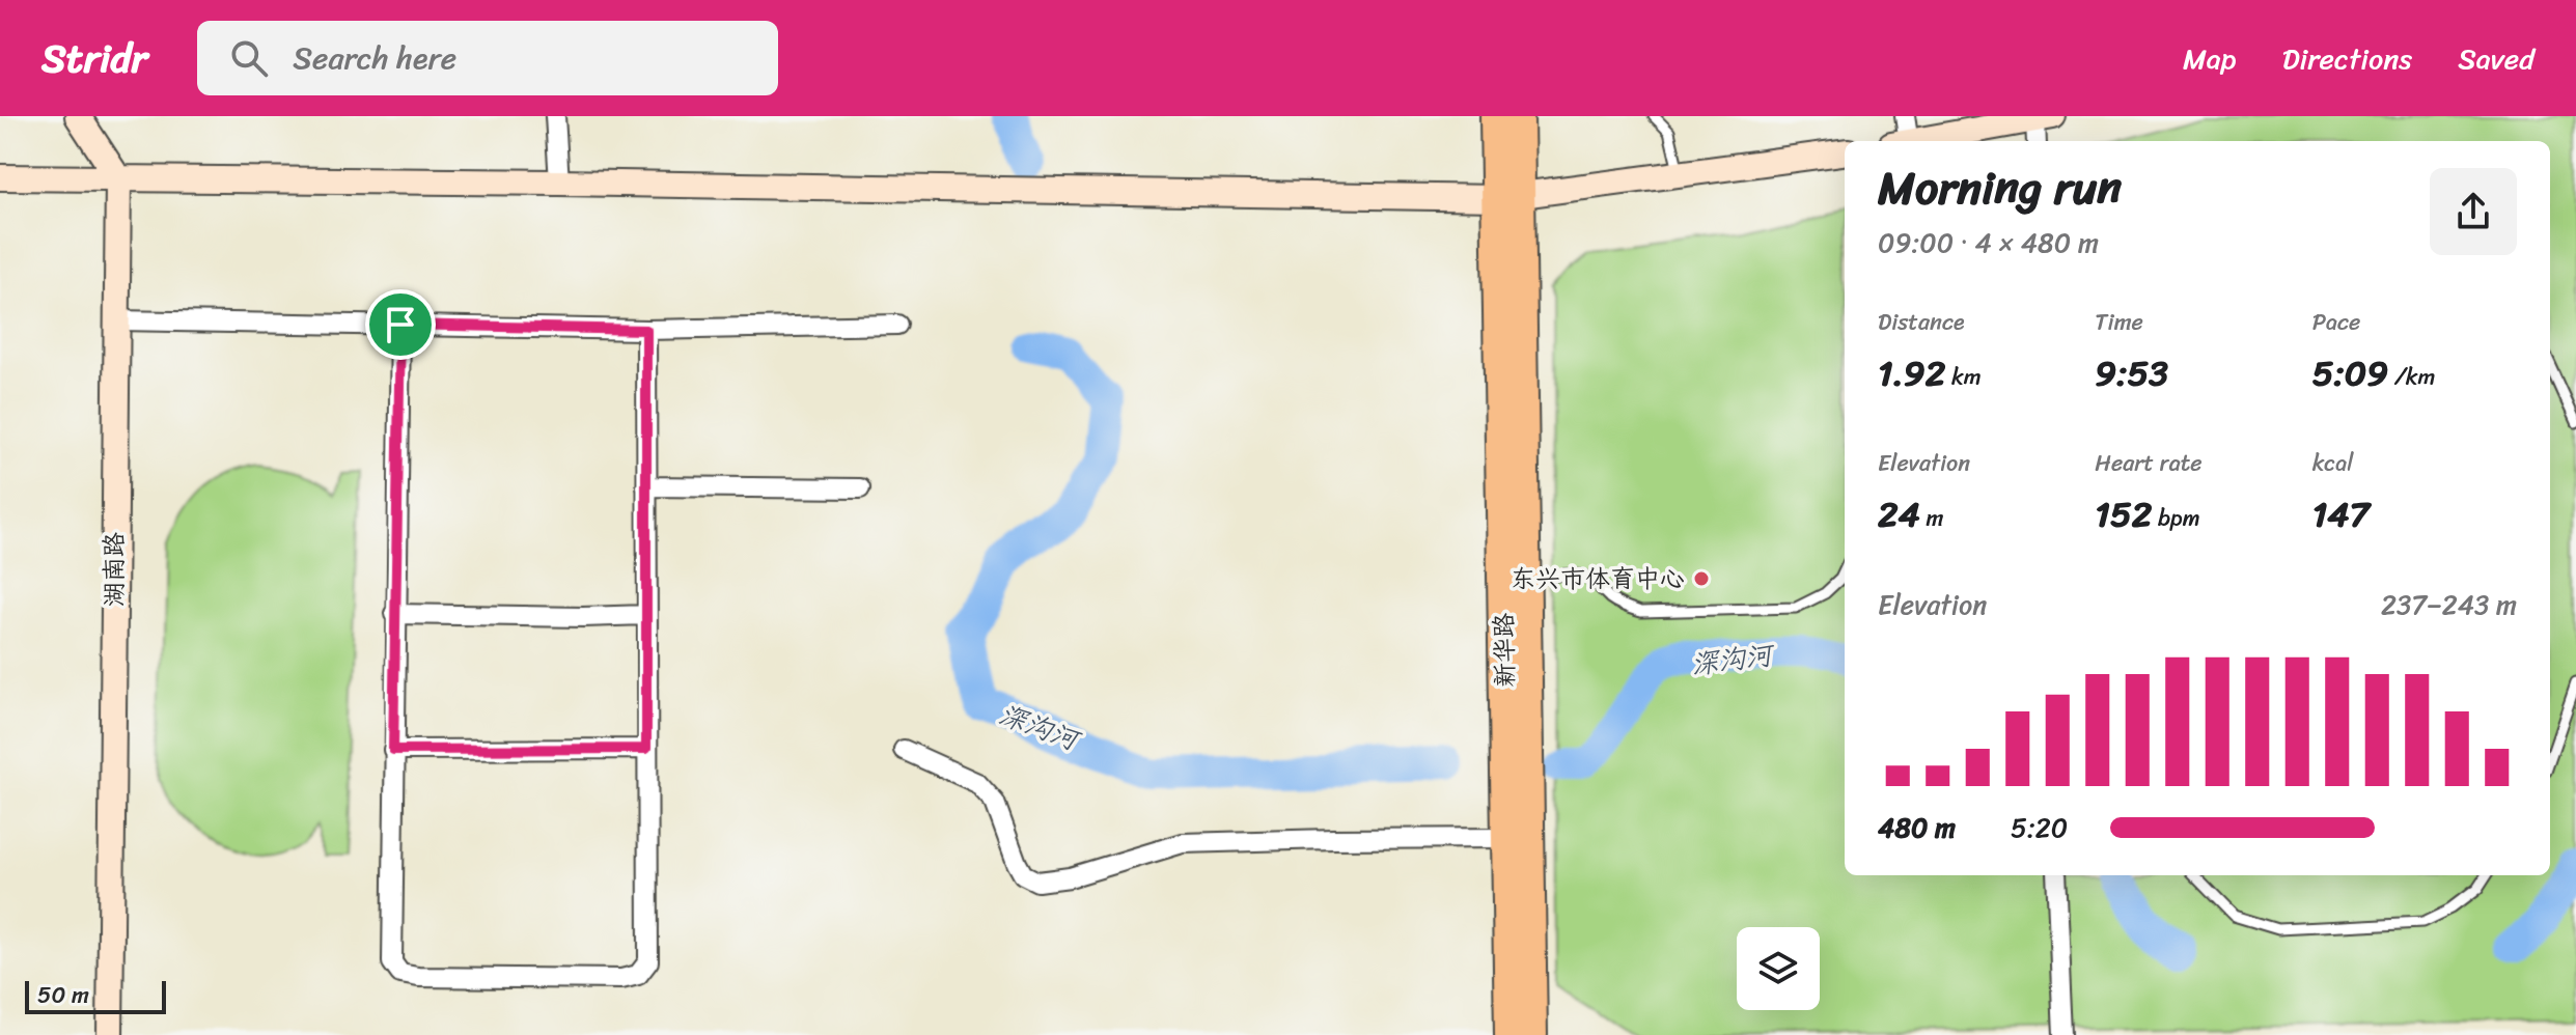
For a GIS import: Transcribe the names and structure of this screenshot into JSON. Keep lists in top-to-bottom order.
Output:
{
  "streets": {
    "main road": ["湖南路", "新华路"]
  },
  "water": ["深沟河"],
  "places": ["东兴市体育中心"],
  "scale_bar": "50 m",
  "page": {
    "header": "Stridr",
    "search": "Search here",
    "nav": ["Map", "Directions", "Saved"],
    "heading": ["Morning run", "09:00 · 4 × 480 m"],
    "stats": [
      ["Distance", "1.92 km"],
      ["Time", "9:53"],
      ["Pace", "5:09 /km"],
      ["Elevation", "24 m"],
      ["Heart rate", "152 bpm"],
      ["kcal", "147"]
    ],
    "chart": ["Elevation", "237–243 m"],
    "list": [
      {
        "name": "480 m",
        "note": "5:20"
      }
    ],
    "scale": "50 m"
  }
}
